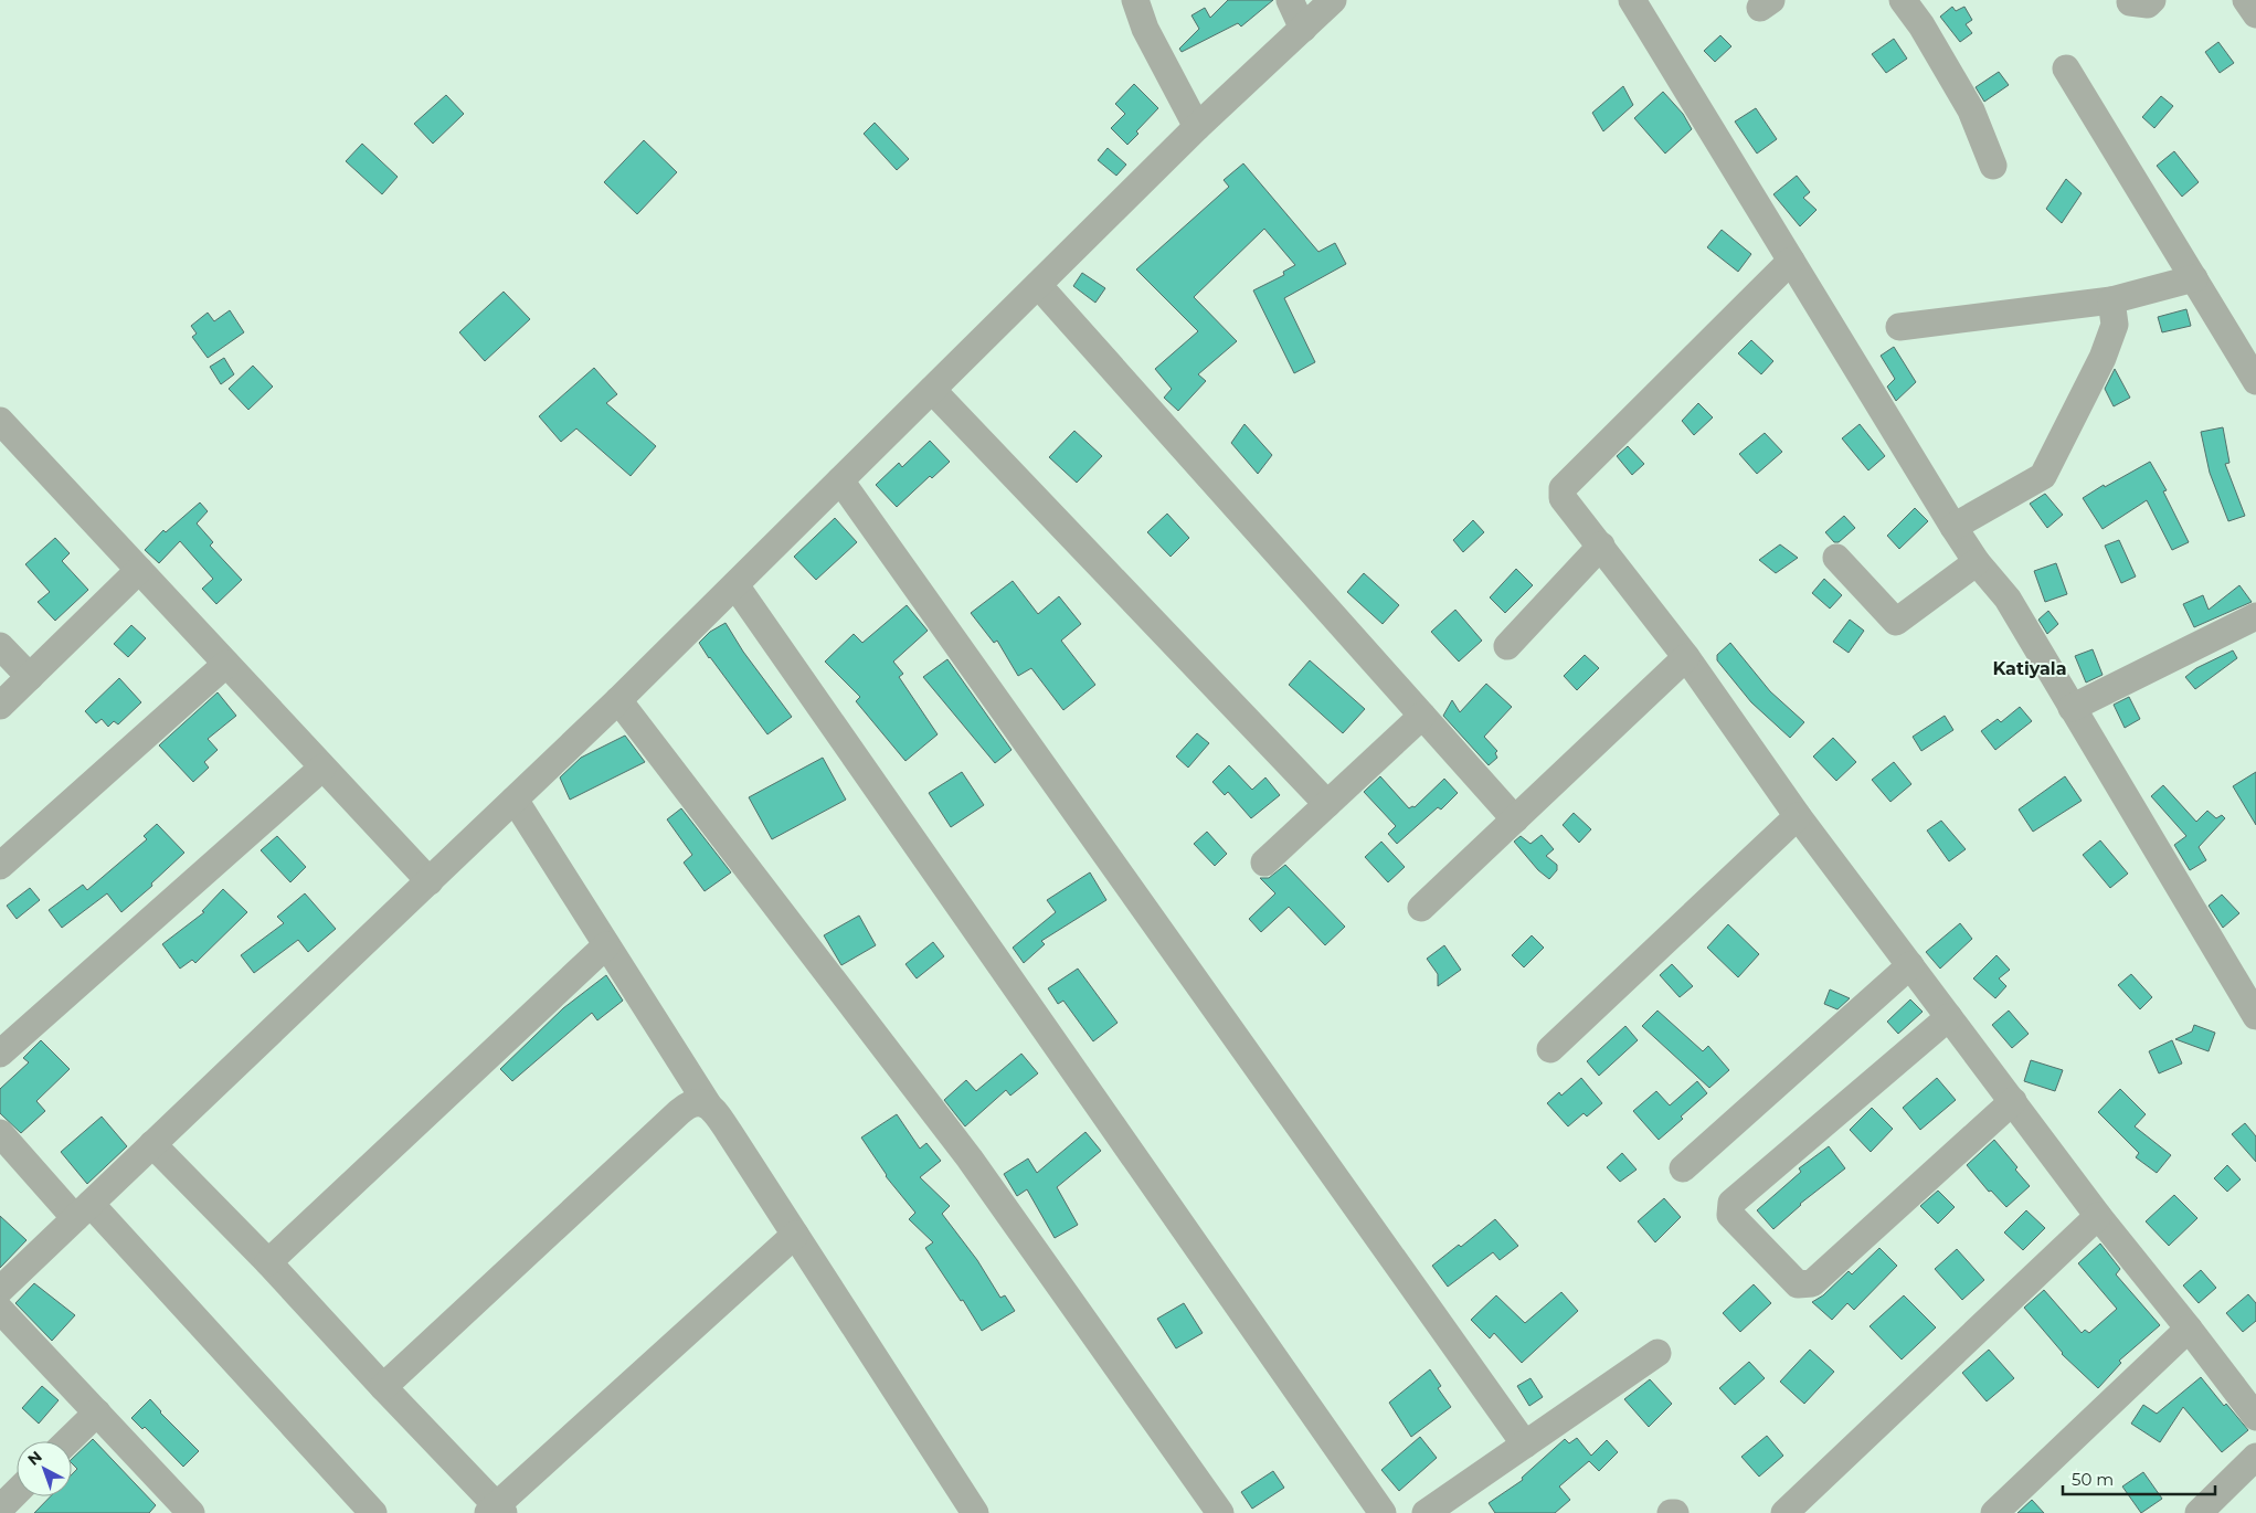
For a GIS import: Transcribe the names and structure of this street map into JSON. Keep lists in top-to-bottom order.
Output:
{
  "districts": ["Katiyala"],
  "scale_bar": "50 m",
  "north": "top left"
}
